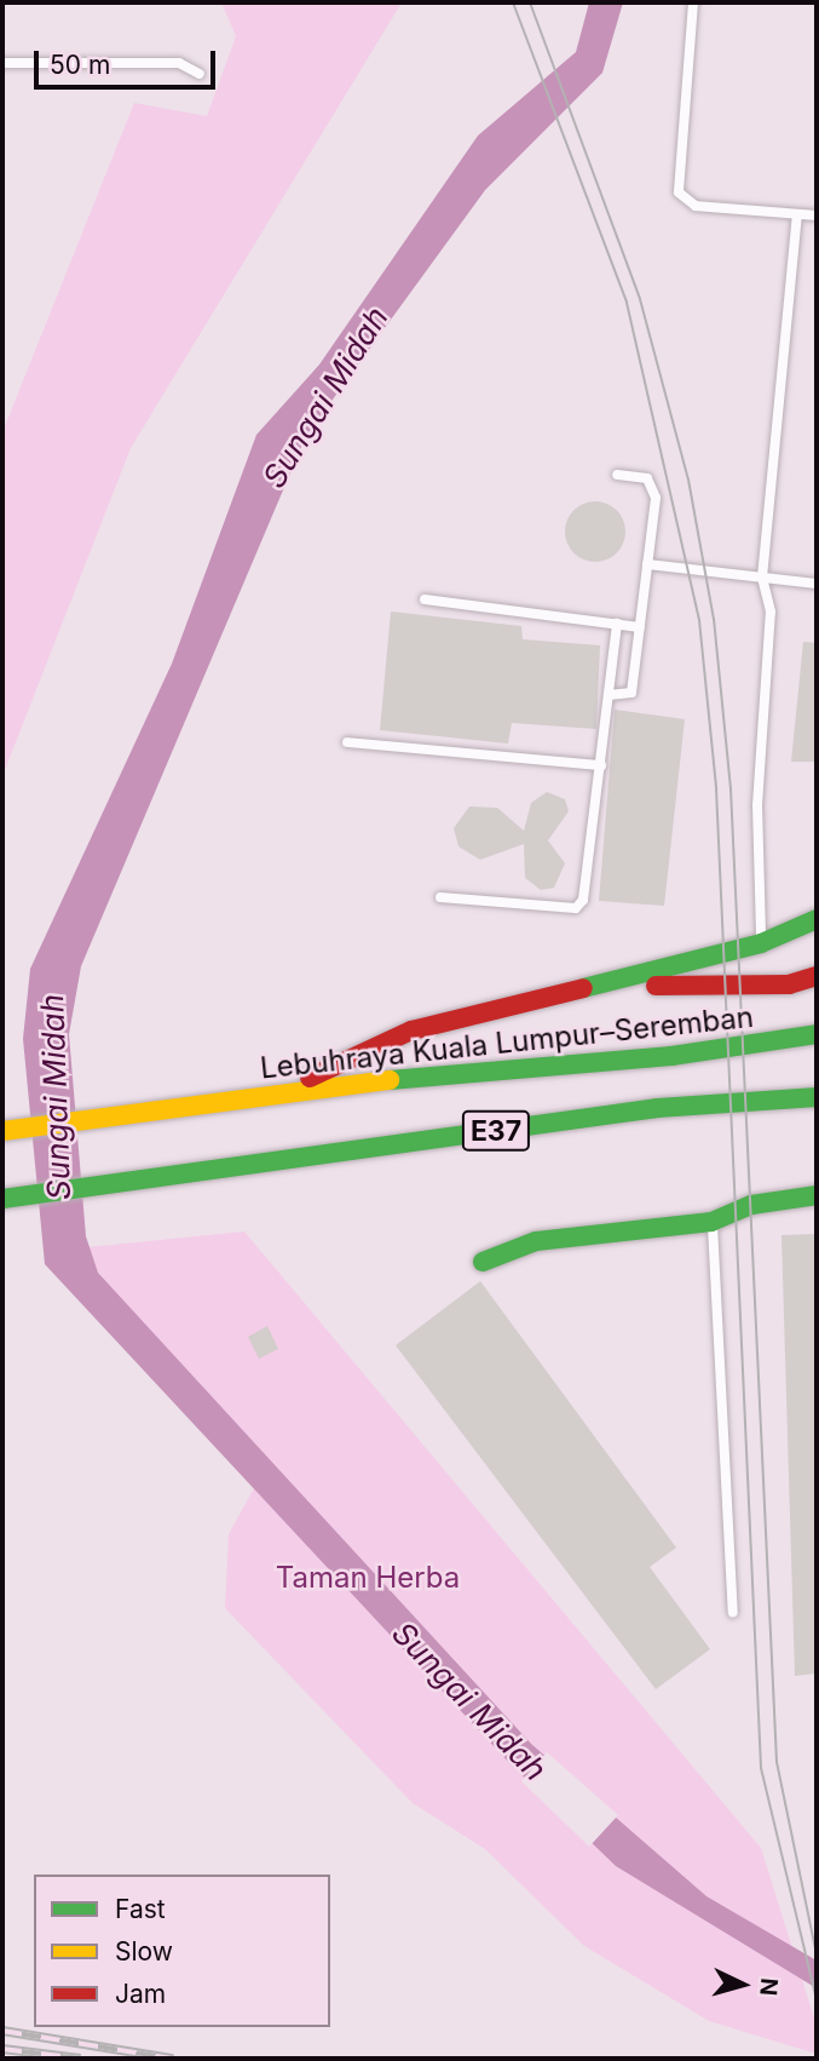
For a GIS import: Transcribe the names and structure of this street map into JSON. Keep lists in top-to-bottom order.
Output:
{
  "streets": {
    "main road": ["Lebuhraya Kuala Lumpur–Seremban", "E37"]
  },
  "water": ["Sungai Midah"],
  "parks": ["Taman Herba"],
  "legend": ["Fast", "Slow", "Jam"],
  "scale_bar": "50 m",
  "north": "right"
}
